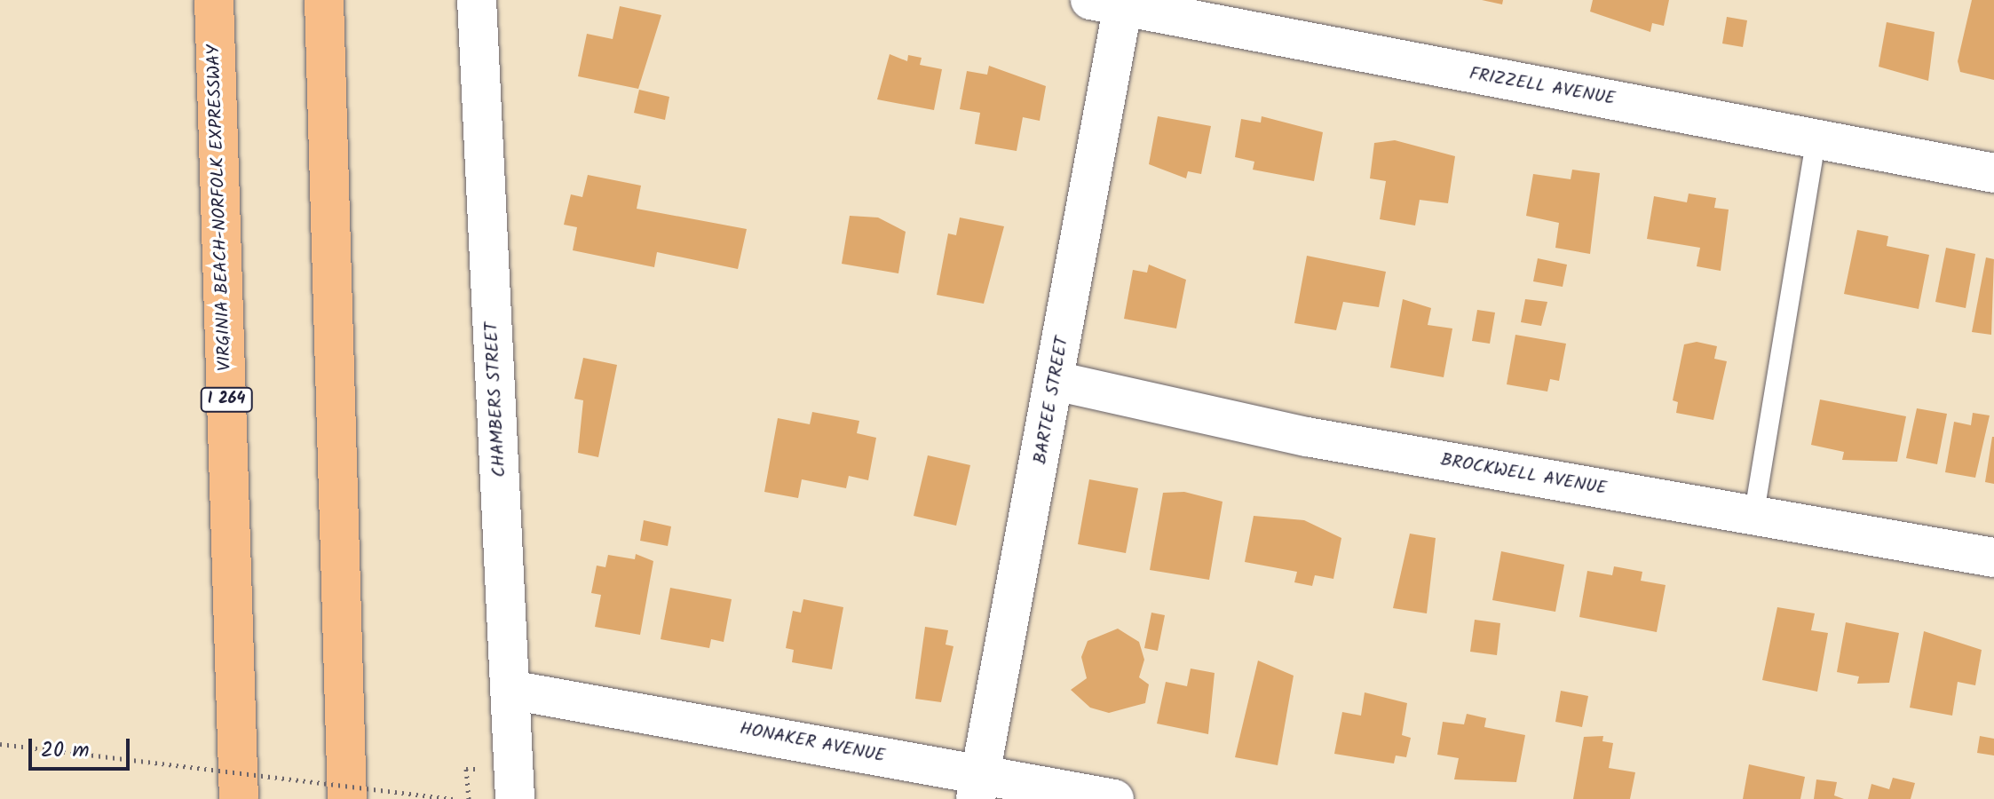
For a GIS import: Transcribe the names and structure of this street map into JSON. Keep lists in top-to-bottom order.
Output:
{
  "streets": {
    "highway": ["VIRGINIA BEACH-NORFOLK EXPRESSWAY", "I 264"],
    "street": [
      "FRIZZELL AVENUE",
      "CHAMBERS STREET",
      "BARTEE STREET",
      "BROCKWELL AVENUE",
      "HONAKER AVENUE"
    ]
  },
  "crossings": [
    ["FRIZZELL AVENUE", "BARTEE STREET"],
    ["CHAMBERS STREET", "HONAKER AVENUE"],
    ["BARTEE STREET", "BROCKWELL AVENUE"],
    ["BARTEE STREET", "HONAKER AVENUE"]
  ],
  "scale_bar": "20 m"
}
